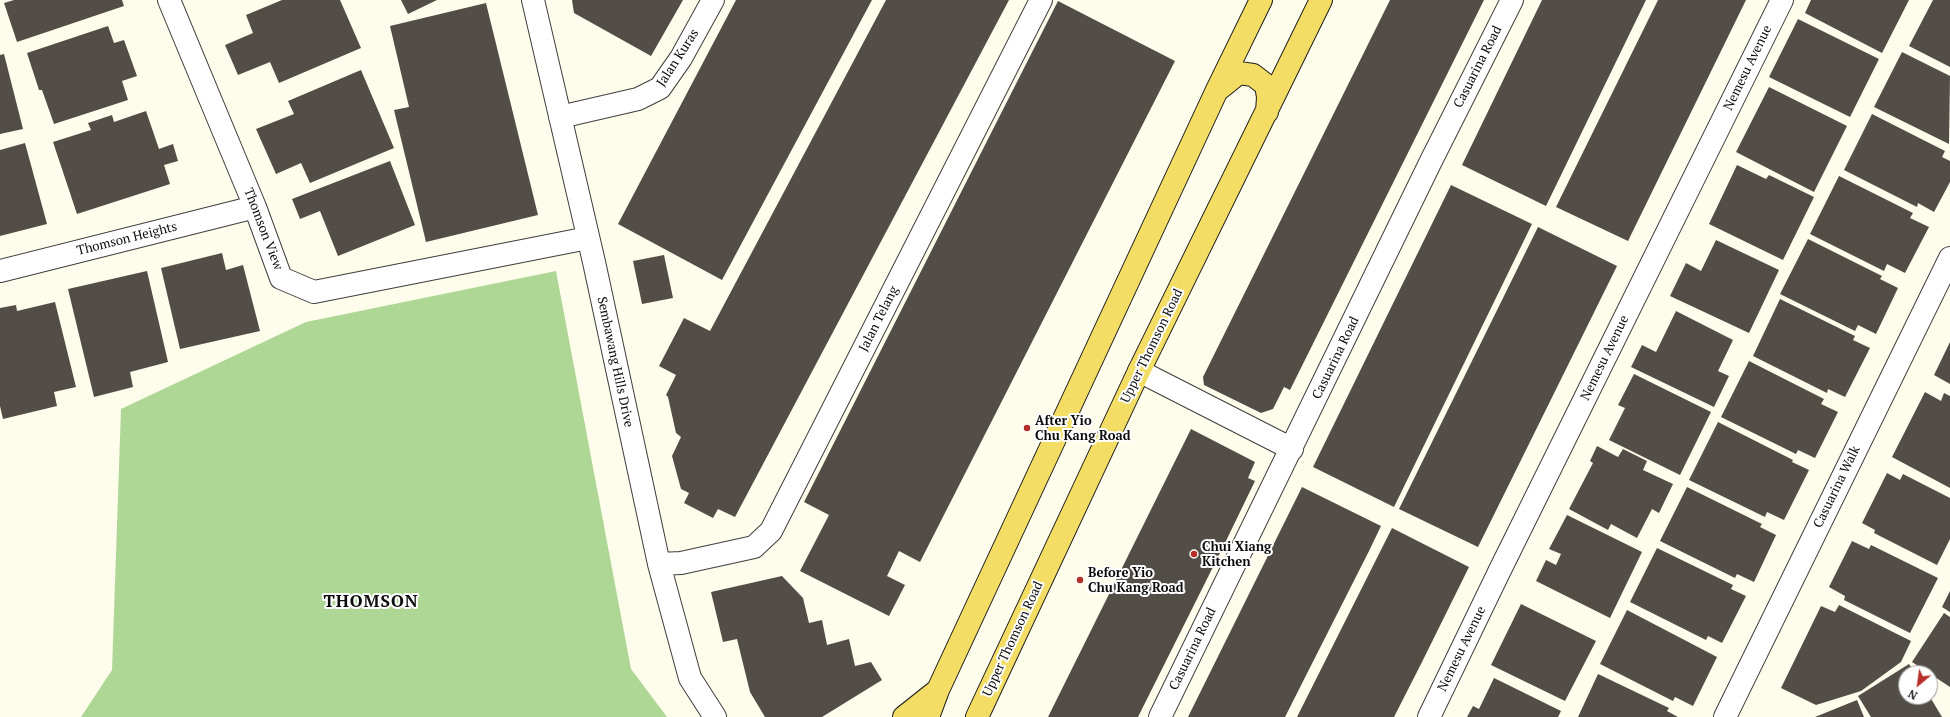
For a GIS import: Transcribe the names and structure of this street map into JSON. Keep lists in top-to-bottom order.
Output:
{
  "streets": {
    "main road": ["Upper Thomson Road"],
    "street": [
      "Jalan Kuras",
      "Casuarina Road",
      "Nemesu Avenue",
      "Thomson View",
      "Thomson Heights",
      "Jalan Telang",
      "Sembawang Hills Drive",
      "Casuarina Walk"
    ]
  },
  "crossings": [
    ["Jalan Kuras", "Sembawang Hills Drive"],
    ["Thomson View", "Thomson Heights"],
    ["Thomson View", "Sembawang Hills Drive"],
    ["Jalan Telang", "Sembawang Hills Drive"]
  ],
  "districts": ["THOMSON"],
  "places": ["After Yio Chu Kang Road", "Chui Xiang Kitchen", "Before Yio Chu Kang Road"],
  "north": "bottom left"
}
